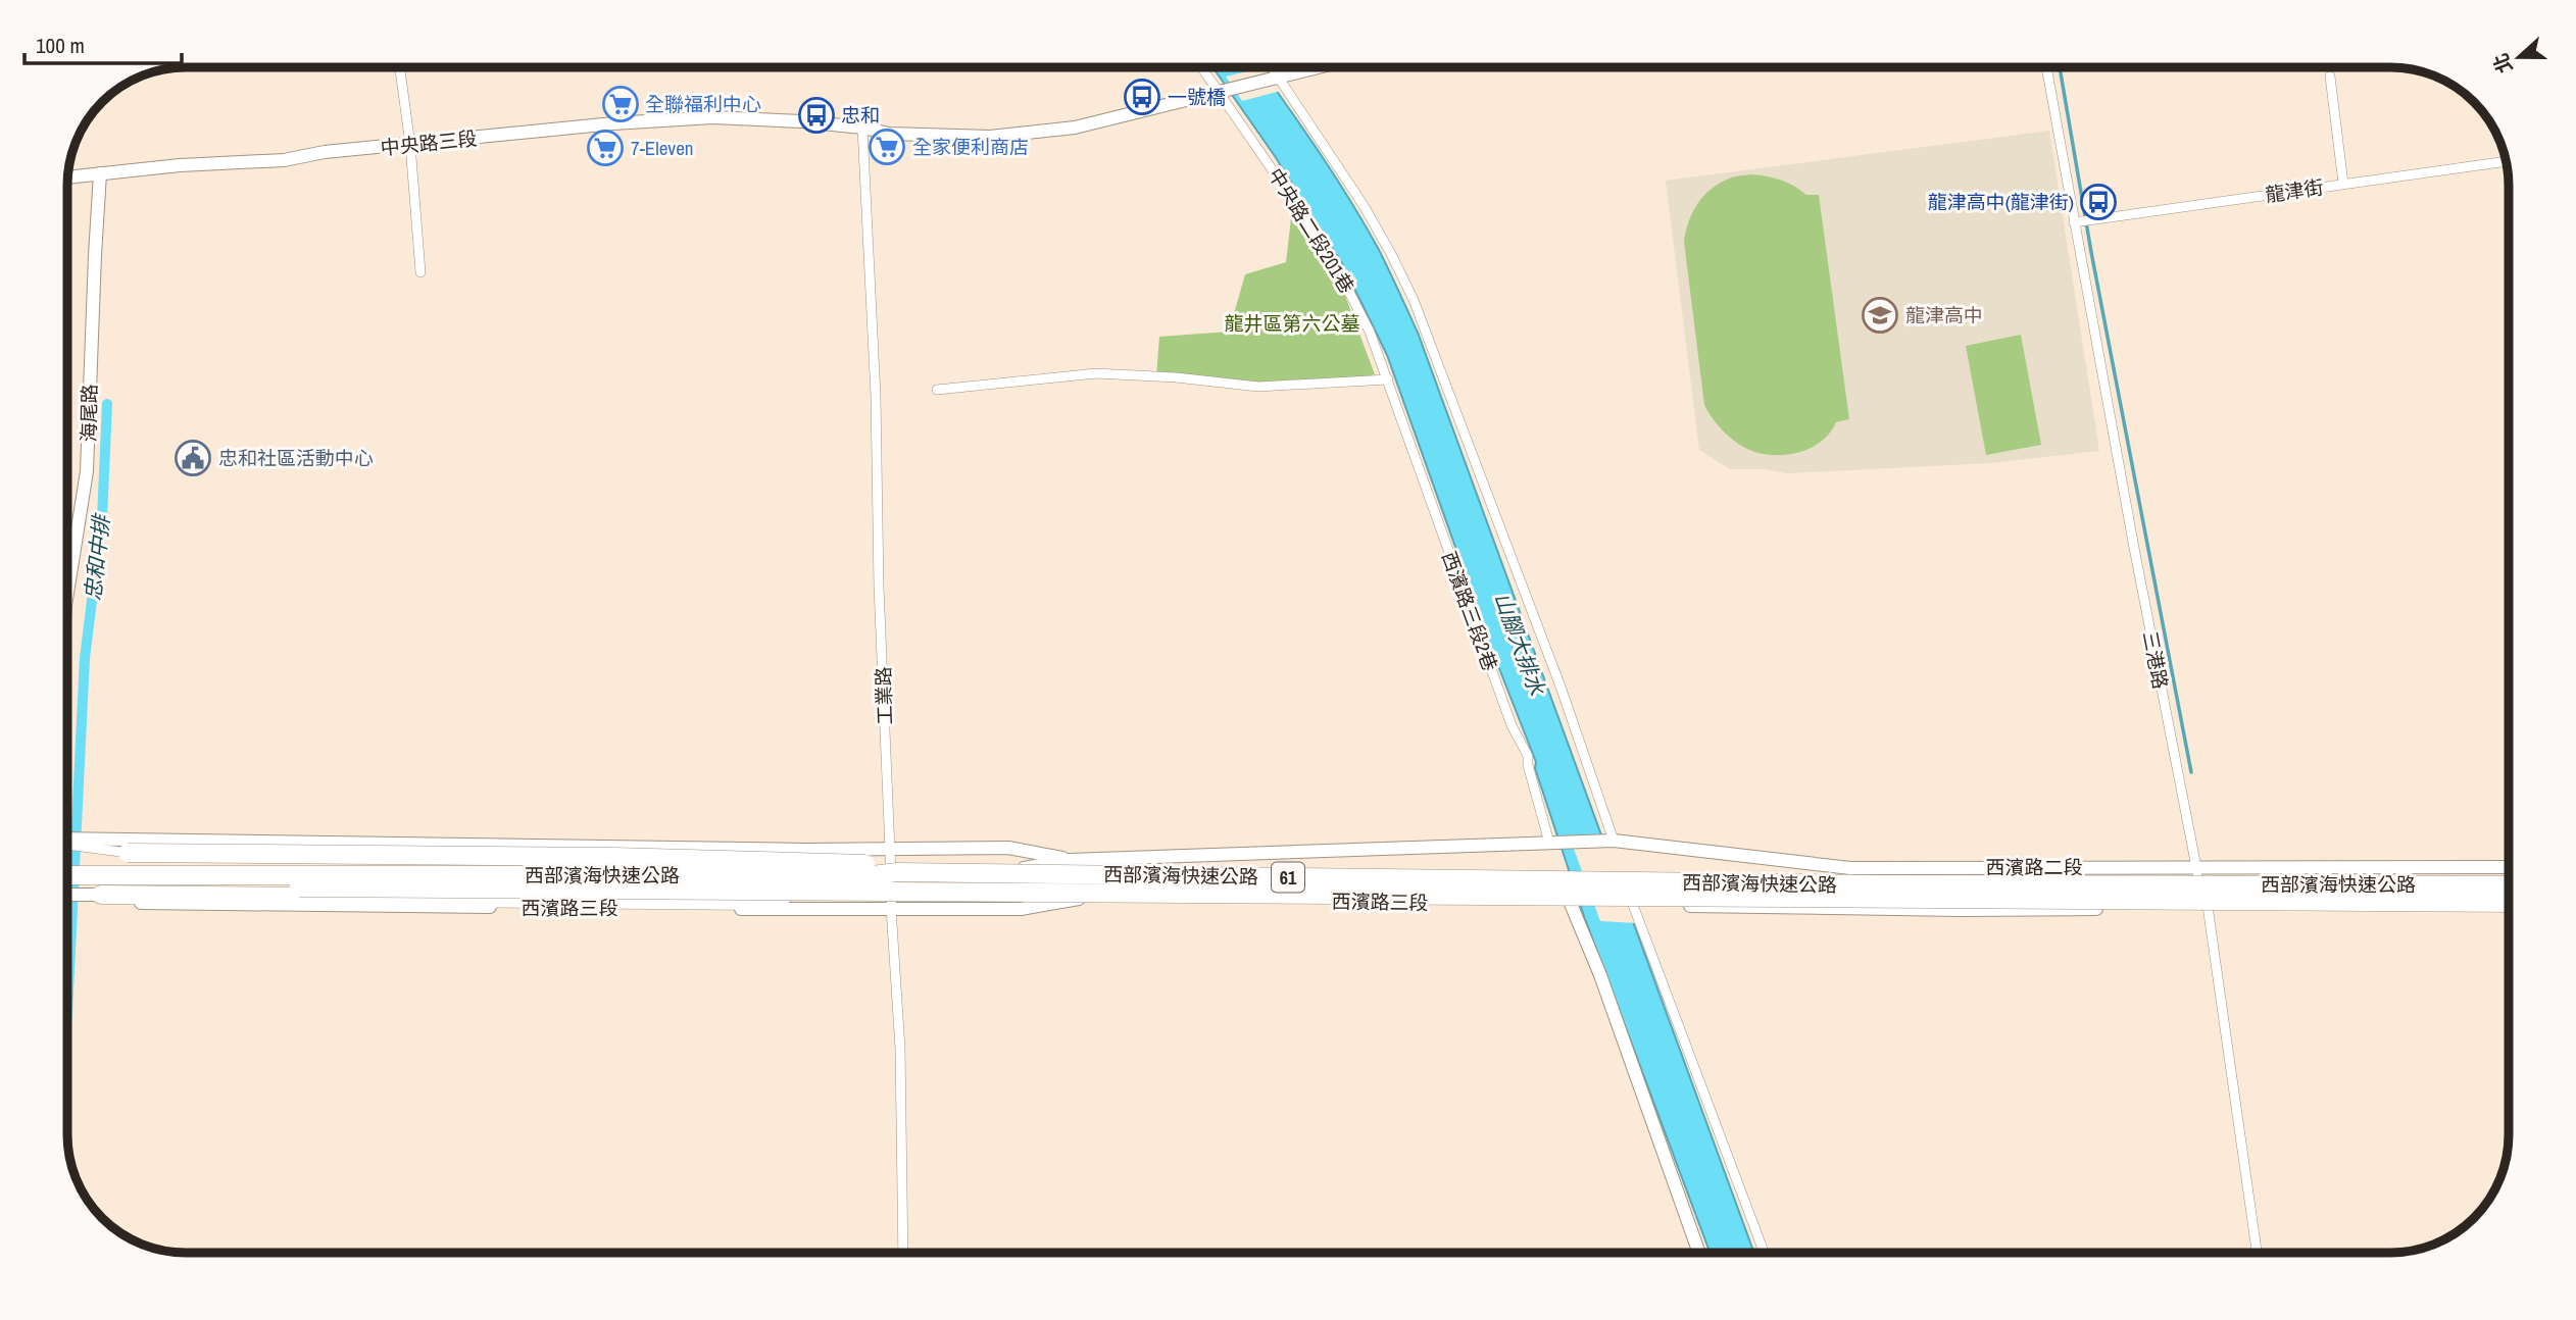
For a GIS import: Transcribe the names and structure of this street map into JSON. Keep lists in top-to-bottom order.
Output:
{
  "streets": {
    "highway": ["西部濱海快速公路", "61"],
    "street": [
      "中央路三段",
      "龍津街",
      "中央路二段201巷",
      "海尾路",
      "西濱路三段2巷",
      "三港路",
      "工業路",
      "西濱路二段",
      "西濱路三段"
    ]
  },
  "crossings": [
    ["中央路三段", "中央路二段201巷"],
    ["中央路三段", "海尾路"],
    ["中央路三段", "工業路"],
    ["龍津街", "三港路"],
    ["中央路二段201巷", "西濱路三段2巷"],
    ["西濱路三段2巷", "西濱路二段"],
    ["西濱路三段2巷", "西濱路三段"],
    ["三港路", "西濱路二段"],
    ["工業路", "西部濱海快速公路"],
    ["工業路", "西濱路三段"],
    ["西濱路二段", "西濱路三段"],
    ["西部濱海快速公路", "西濱路三段"]
  ],
  "water": ["忠和中排", "山腳大排水"],
  "parks": ["龍井區第六公墓"],
  "places": {
    "bus stop": ["一號橋", "忠和", "龍津高中(龍津街)"],
    "supermarket": ["全聯福利中心", "全家便利商店", "7-Eleven"],
    "school or university": ["龍津高中"],
    "public building": ["忠和社區活動中心"]
  },
  "scale_bar": "100 m",
  "north": "left"
}
